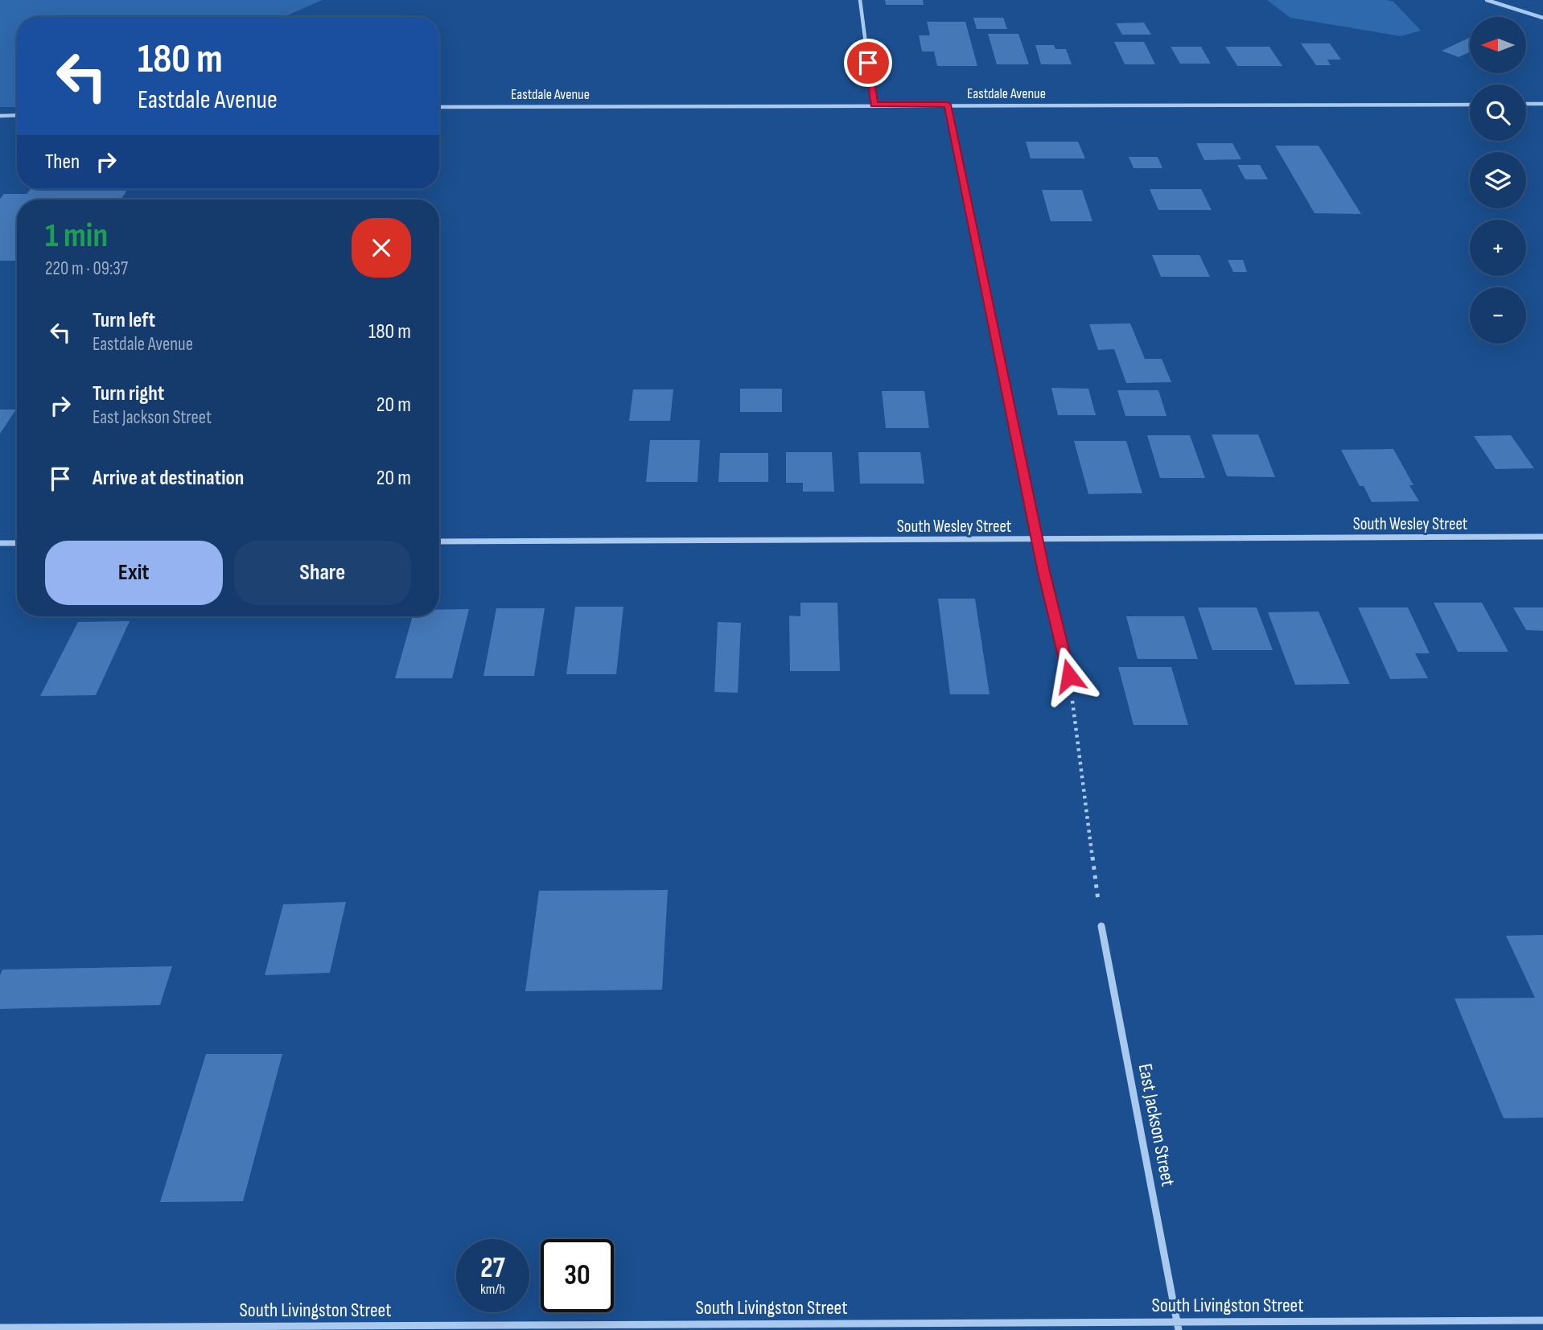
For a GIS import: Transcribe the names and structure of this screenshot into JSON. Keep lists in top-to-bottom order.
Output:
{
  "streets": {
    "street": [
      "Eastdale Avenue",
      "South Wesley Street",
      "East Jackson Street",
      "South Livingston Street"
    ]
  },
  "crossings": [
    ["East Jackson Street", "South Livingston Street"]
  ],
  "north": "left",
  "page": {
    "map_buttons": ["+", "−"],
    "turn": ["180 m", "Eastdale Avenue"],
    "then": "Then",
    "heading": ["1 min", "220 m · 09:37"],
    "list": [
      {
        "name": "Turn left",
        "note": "Eastdale Avenue",
        "value": "180 m"
      },
      {
        "name": "Turn right",
        "note": "East Jackson Street",
        "value": "20 m"
      },
      {
        "name": "Arrive at destination",
        "value": "20 m"
      }
    ],
    "buttons": ["Exit", "Share"],
    "speed": "27 km/h",
    "limit": "30"
  }
}
